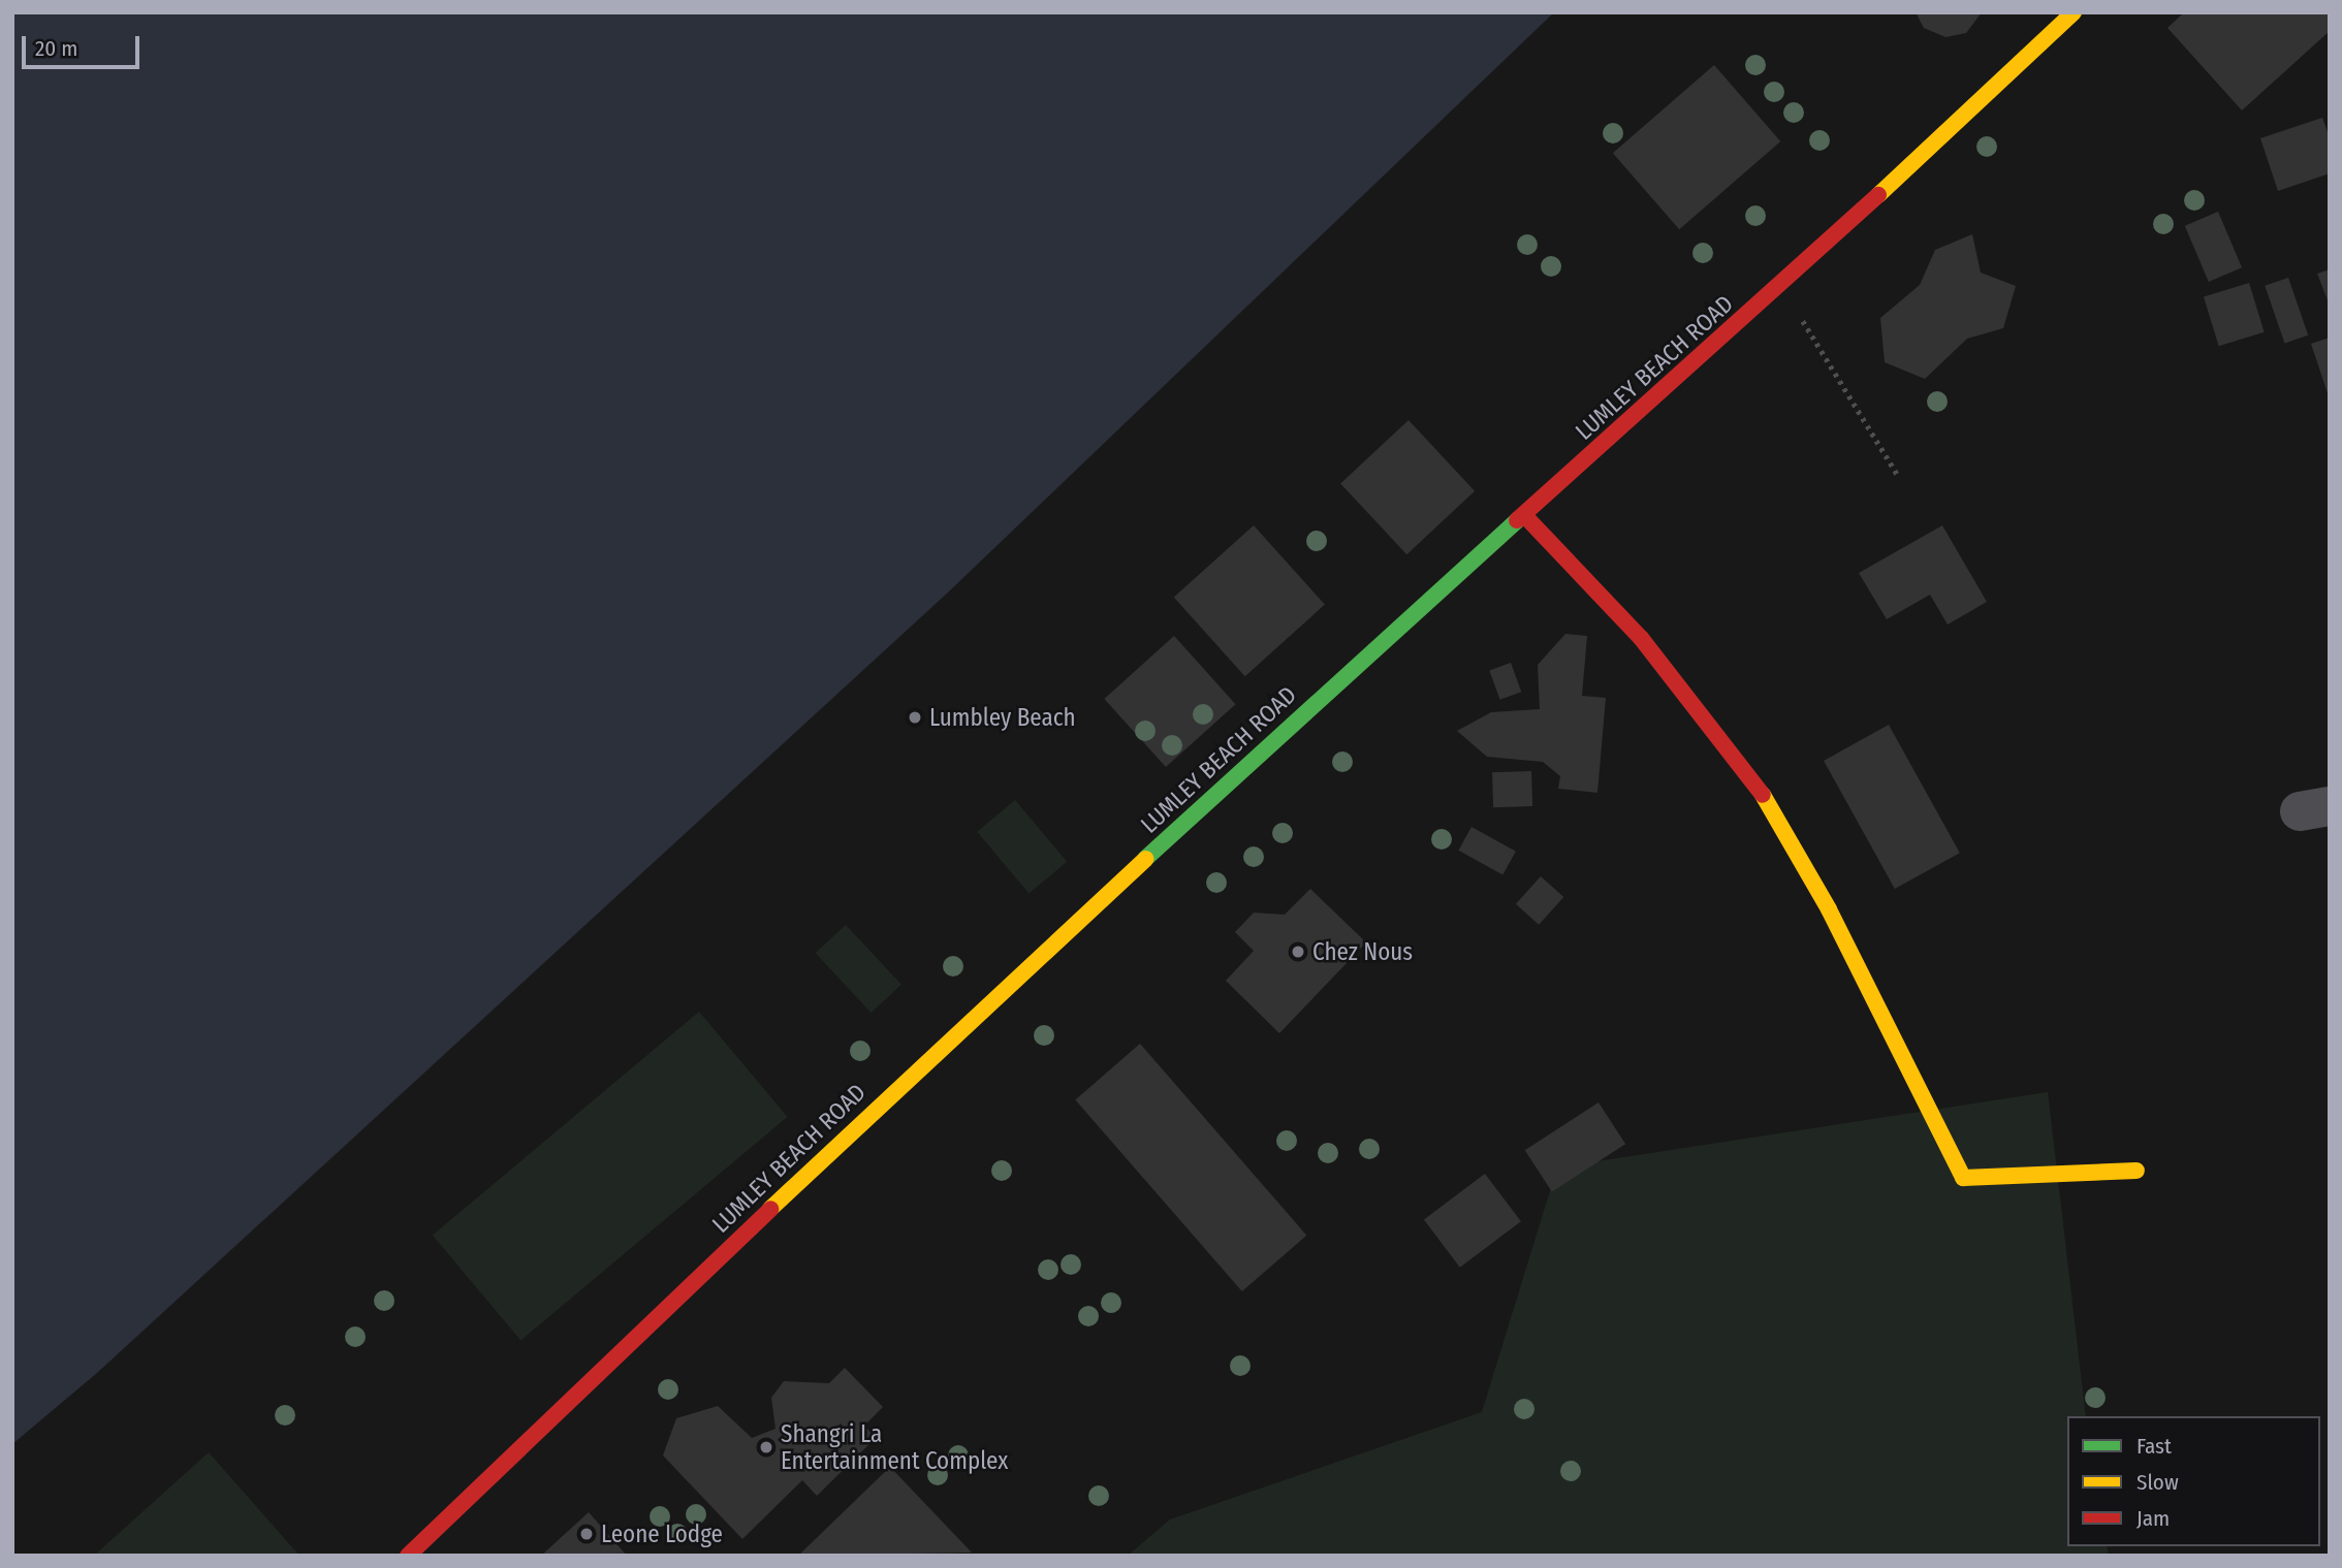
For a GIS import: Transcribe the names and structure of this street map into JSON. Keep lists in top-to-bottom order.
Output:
{
  "streets": {
    "main road": ["LUMLEY BEACH ROAD"]
  },
  "places": [
    "Lumbley Beach",
    "Chez Nous",
    "Shangri La Entertainment Complex",
    "Leone Lodge"
  ],
  "legend": ["Fast", "Slow", "Jam"],
  "scale_bar": "20 m"
}
